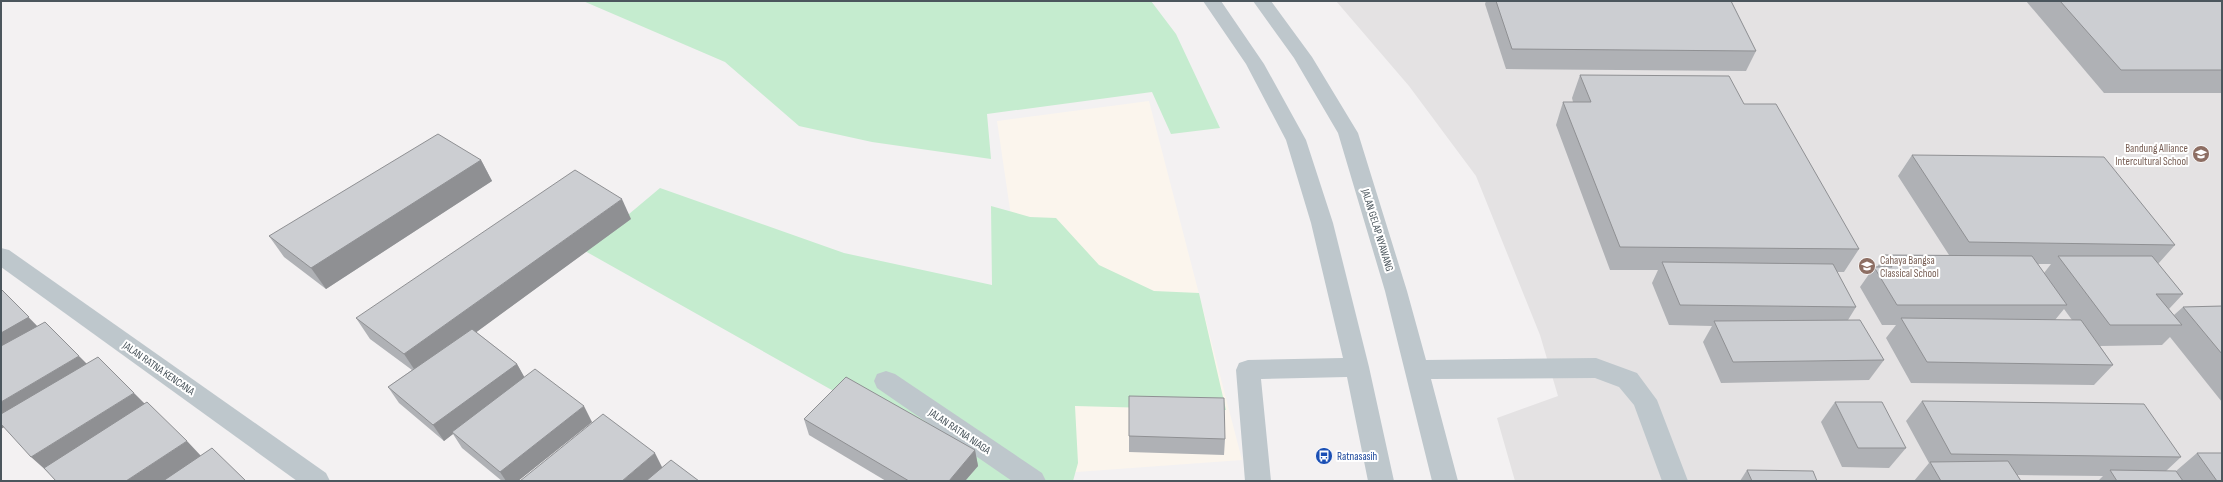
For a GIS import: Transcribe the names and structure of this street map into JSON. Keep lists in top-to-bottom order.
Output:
{
  "streets": {
    "street": ["JALAN GELAP NYAWANG", "JALAN RATNA KENCANA", "JALAN RATNA NIAGA"]
  },
  "places": {
    "school or university": ["Bandung Alliance Intercultural School", "Cahaya Bangsa Classical School"],
    "bus stop": ["Ratnasasih"]
  }
}
